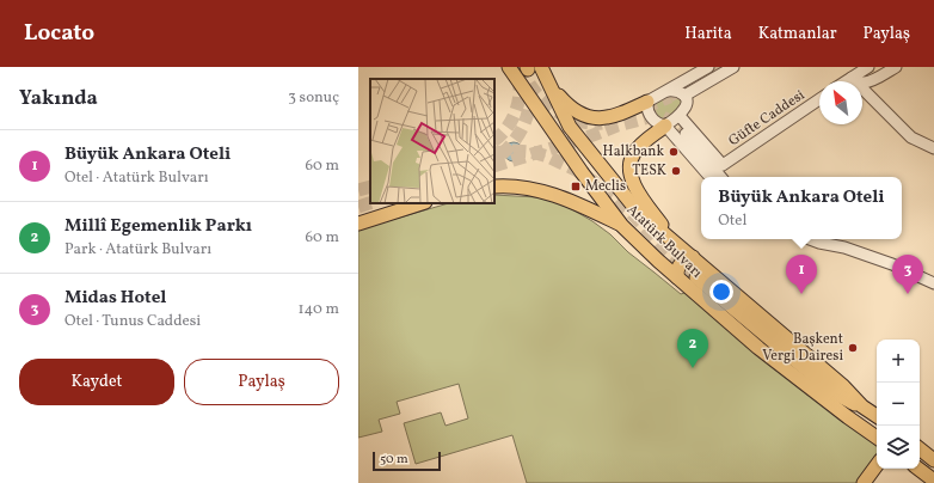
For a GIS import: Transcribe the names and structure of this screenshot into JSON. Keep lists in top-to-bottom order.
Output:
{
  "streets": {
    "main road": ["Atatürk Bulvarı"],
    "street": ["Güfte Caddesi"]
  },
  "places": {
    "other": ["Halkbank", "TESK", "Başkent Vergi Dairesi"],
    "transit": ["Meclis"]
  },
  "scale_bar": "50 m",
  "north": "top left",
  "page": {
    "header": "Locato",
    "nav": ["Harita", "Katmanlar", "Paylaş"],
    "heading": ["Yakında", "3 sonuç"],
    "list": [
      {
        "mark": "1",
        "name": "Büyük Ankara Oteli",
        "note": "Otel · Atatürk Bulvarı",
        "value": "60 m"
      },
      {
        "mark": "2",
        "name": "Millî Egemenlik Parkı",
        "note": "Park · Atatürk Bulvarı",
        "value": "60 m"
      },
      {
        "mark": "3",
        "name": "Midas Hotel",
        "note": "Otel · Tunus Caddesi",
        "value": "140 m"
      }
    ],
    "popup": ["Büyük Ankara Oteli", "Otel"],
    "pins": ["1", "3", "2"],
    "map_buttons": ["+", "−"],
    "buttons": ["Kaydet", "Paylaş"],
    "scale": "50 m"
  }
}
